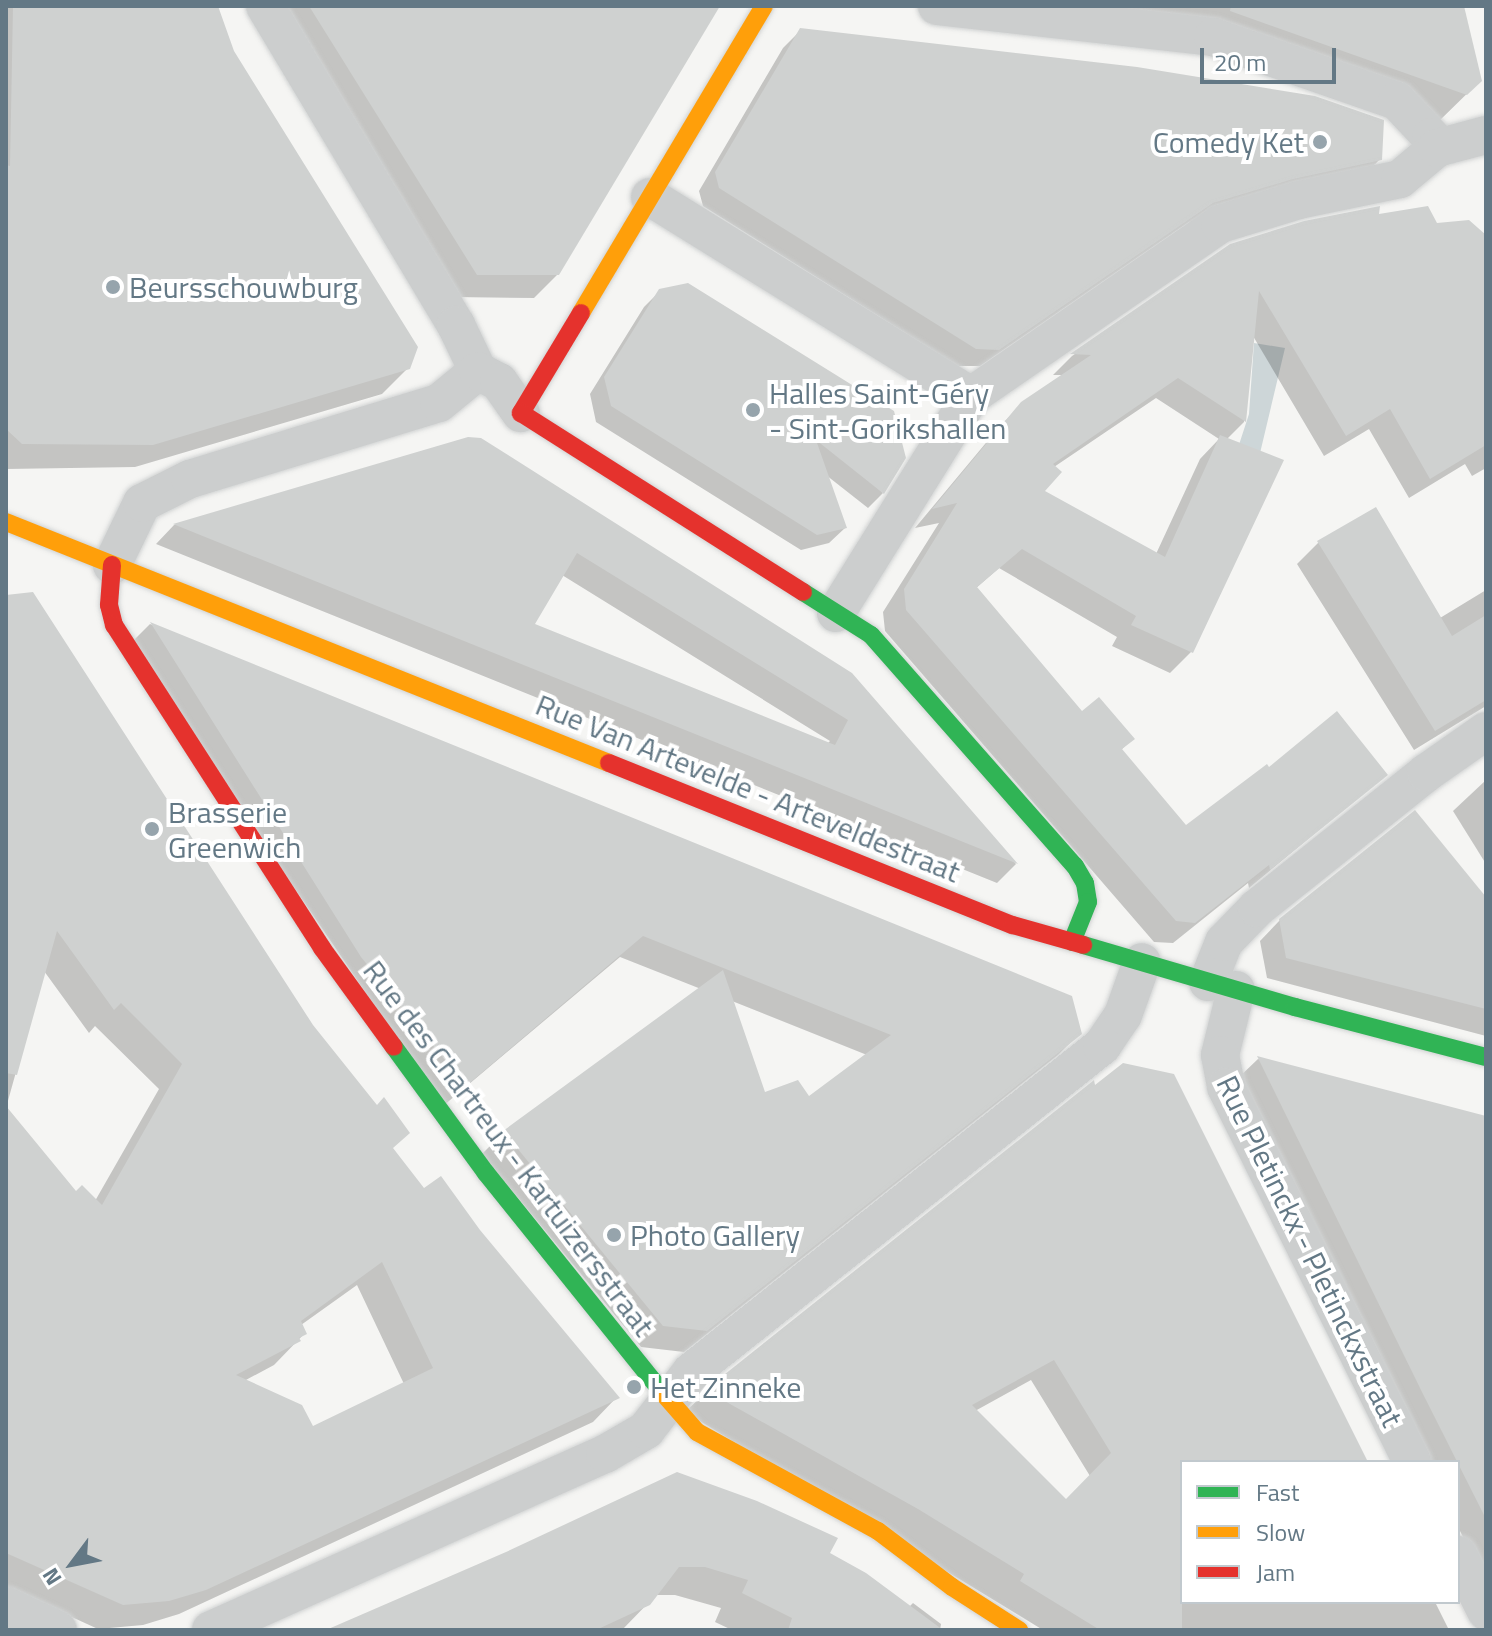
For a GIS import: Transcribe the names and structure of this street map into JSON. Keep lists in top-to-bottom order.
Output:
{
  "streets": {
    "street": ["Rue Van Artevelde - Arteveldestraat", "Rue des Chartreux - Kartuizersstraat", "Rue Pletinckx - Pletinckxstraat"]
  },
  "crossings": [
    ["Rue Van Artevelde - Arteveldestraat", "Rue des Chartreux - Kartuizersstraat"],
    ["Rue Van Artevelde - Arteveldestraat", "Rue Pletinckx - Pletinckxstraat"]
  ],
  "places": [
    "Comedy Ket",
    "Beursschouwburg",
    "Halles Saint-Géry - Sint-Gorikshallen",
    "Brasserie Greenwich",
    "Photo Gallery",
    "Het Zinneke"
  ],
  "legend": ["Fast", "Slow", "Jam"],
  "scale_bar": "20 m",
  "north": "bottom left"
}
